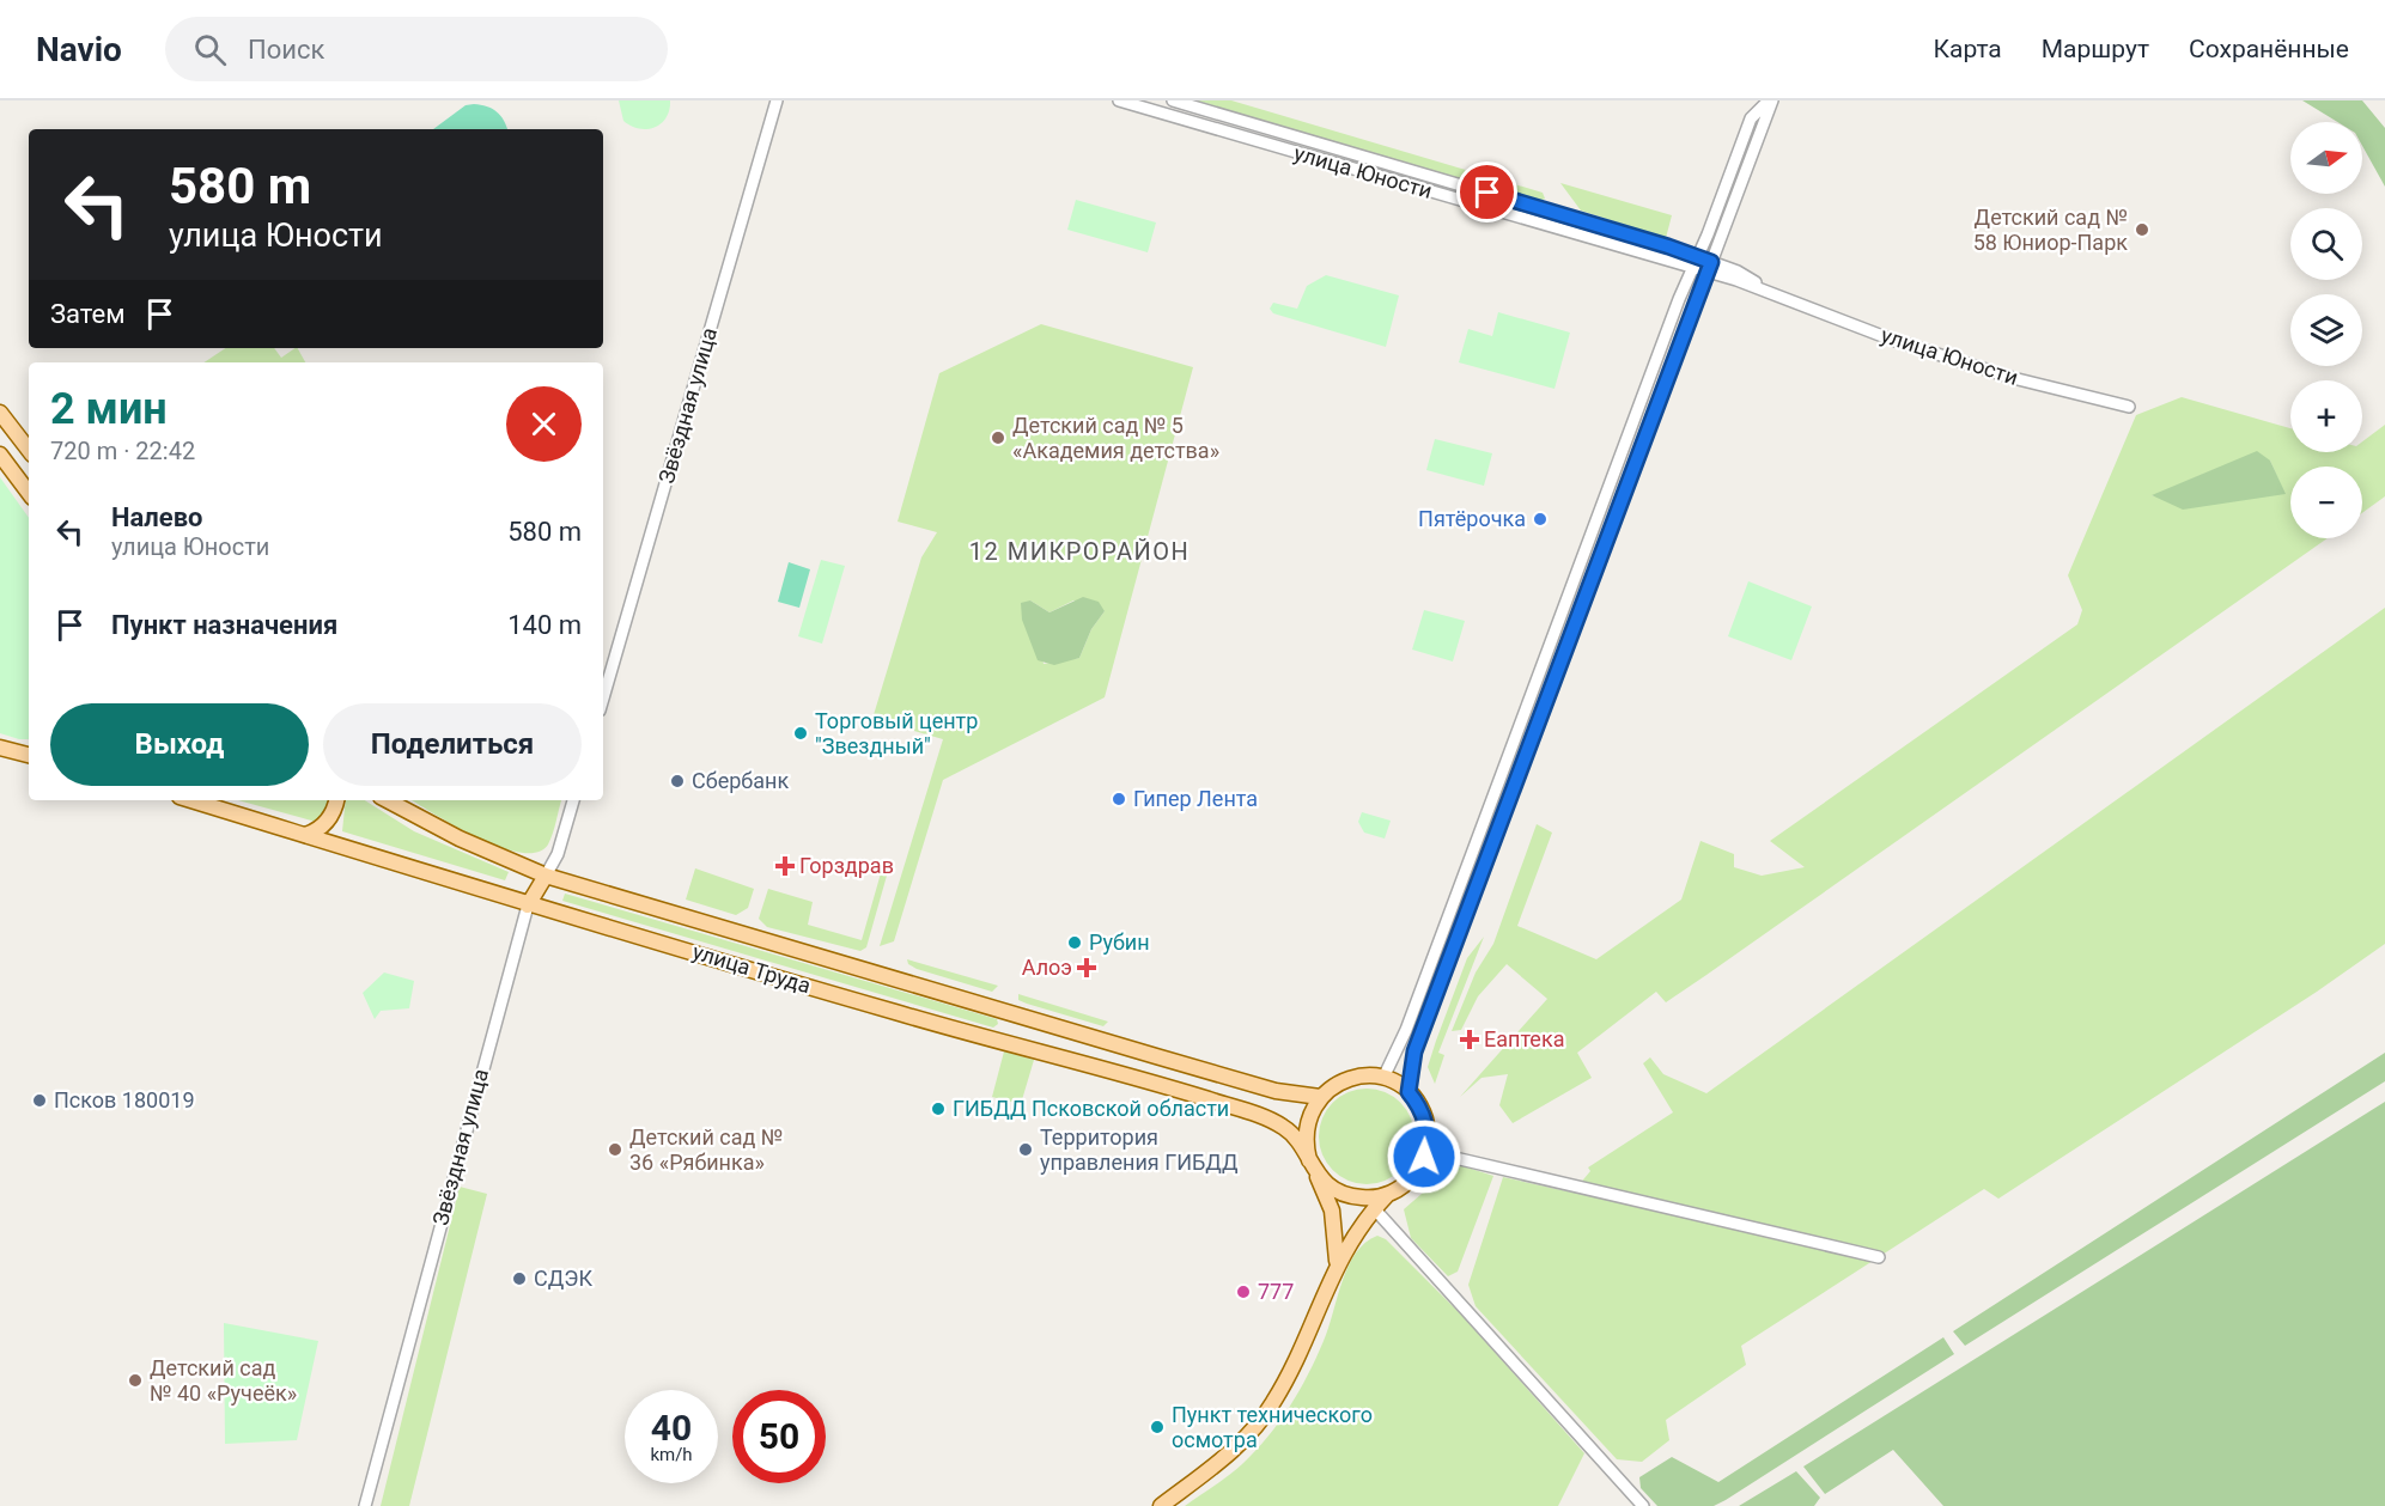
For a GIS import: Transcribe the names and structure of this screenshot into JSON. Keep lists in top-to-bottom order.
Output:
{
  "streets": {
    "main road": ["Звёздная улица", "улица Труда"],
    "street": ["улица Юности"]
  },
  "crossings": [
    ["Звёздная улица", "улица Труда"]
  ],
  "districts": ["12 МИКРОРАЙОН"],
  "places": {
    "other": [
      "Детский сад № 58 Юниор-Парк",
      "Детский сад № 5 «Академия детства»",
      "Пятёрочка",
      "Торговый центр \"Звездный\"",
      "Сбербанк",
      "Гипер Лента",
      "Рубин",
      "Псков 180019",
      "ГИБДД Псковской области",
      "Детский сад № 36 «Рябинка»",
      "Территория управления ГИБДД",
      "СДЭК",
      "777",
      "Детский сад № 40 «Ручеёк»",
      "Пункт технического осмотра"
    ],
    "health": ["Горздрав", "Алоэ", "Еаптека"]
  },
  "north": "right",
  "page": {
    "header": "Navio",
    "search": "Поиск",
    "nav": ["Карта", "Маршрут", "Сохранённые"],
    "map_buttons": ["+", "−"],
    "turn": ["580 m", "улица Юности"],
    "then": "Затем",
    "heading": ["2 мин", "720 m · 22:42"],
    "list": [
      {
        "name": "Налево",
        "note": "улица Юности",
        "value": "580 m"
      },
      {
        "name": "Пункт назначения",
        "value": "140 m"
      }
    ],
    "buttons": ["Выход", "Поделиться"],
    "speed": "40 km/h",
    "limit": "50"
  }
}
